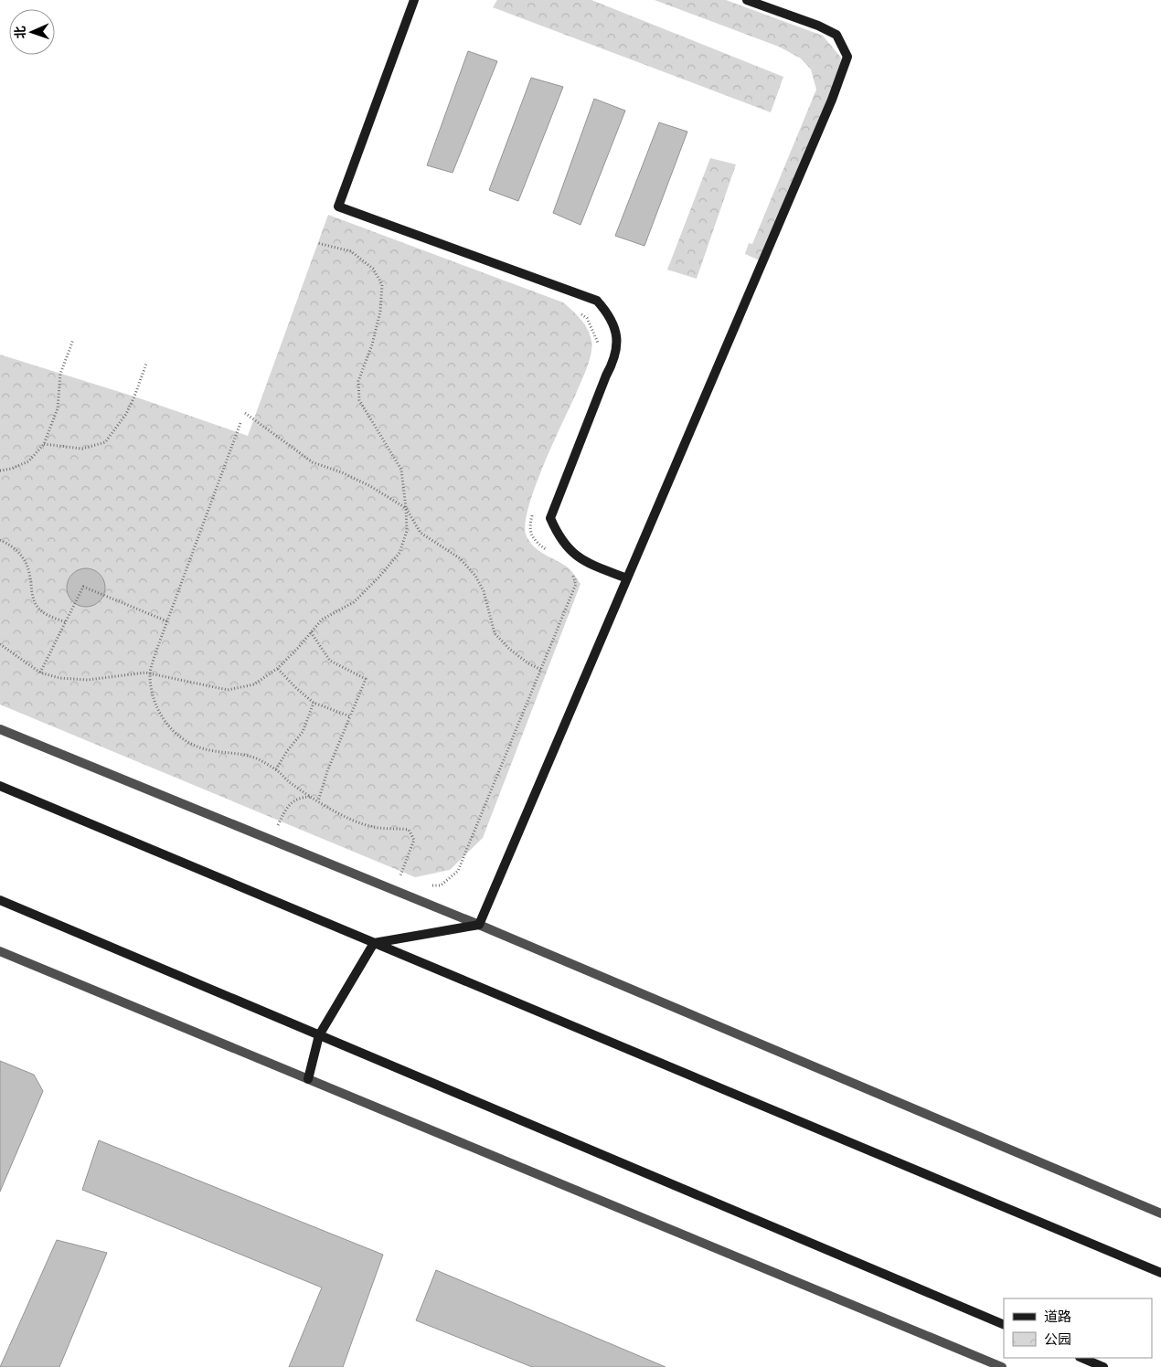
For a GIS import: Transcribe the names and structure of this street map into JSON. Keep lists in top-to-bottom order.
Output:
{
  "legend": ["道路", "公园"],
  "north": "left"
}
